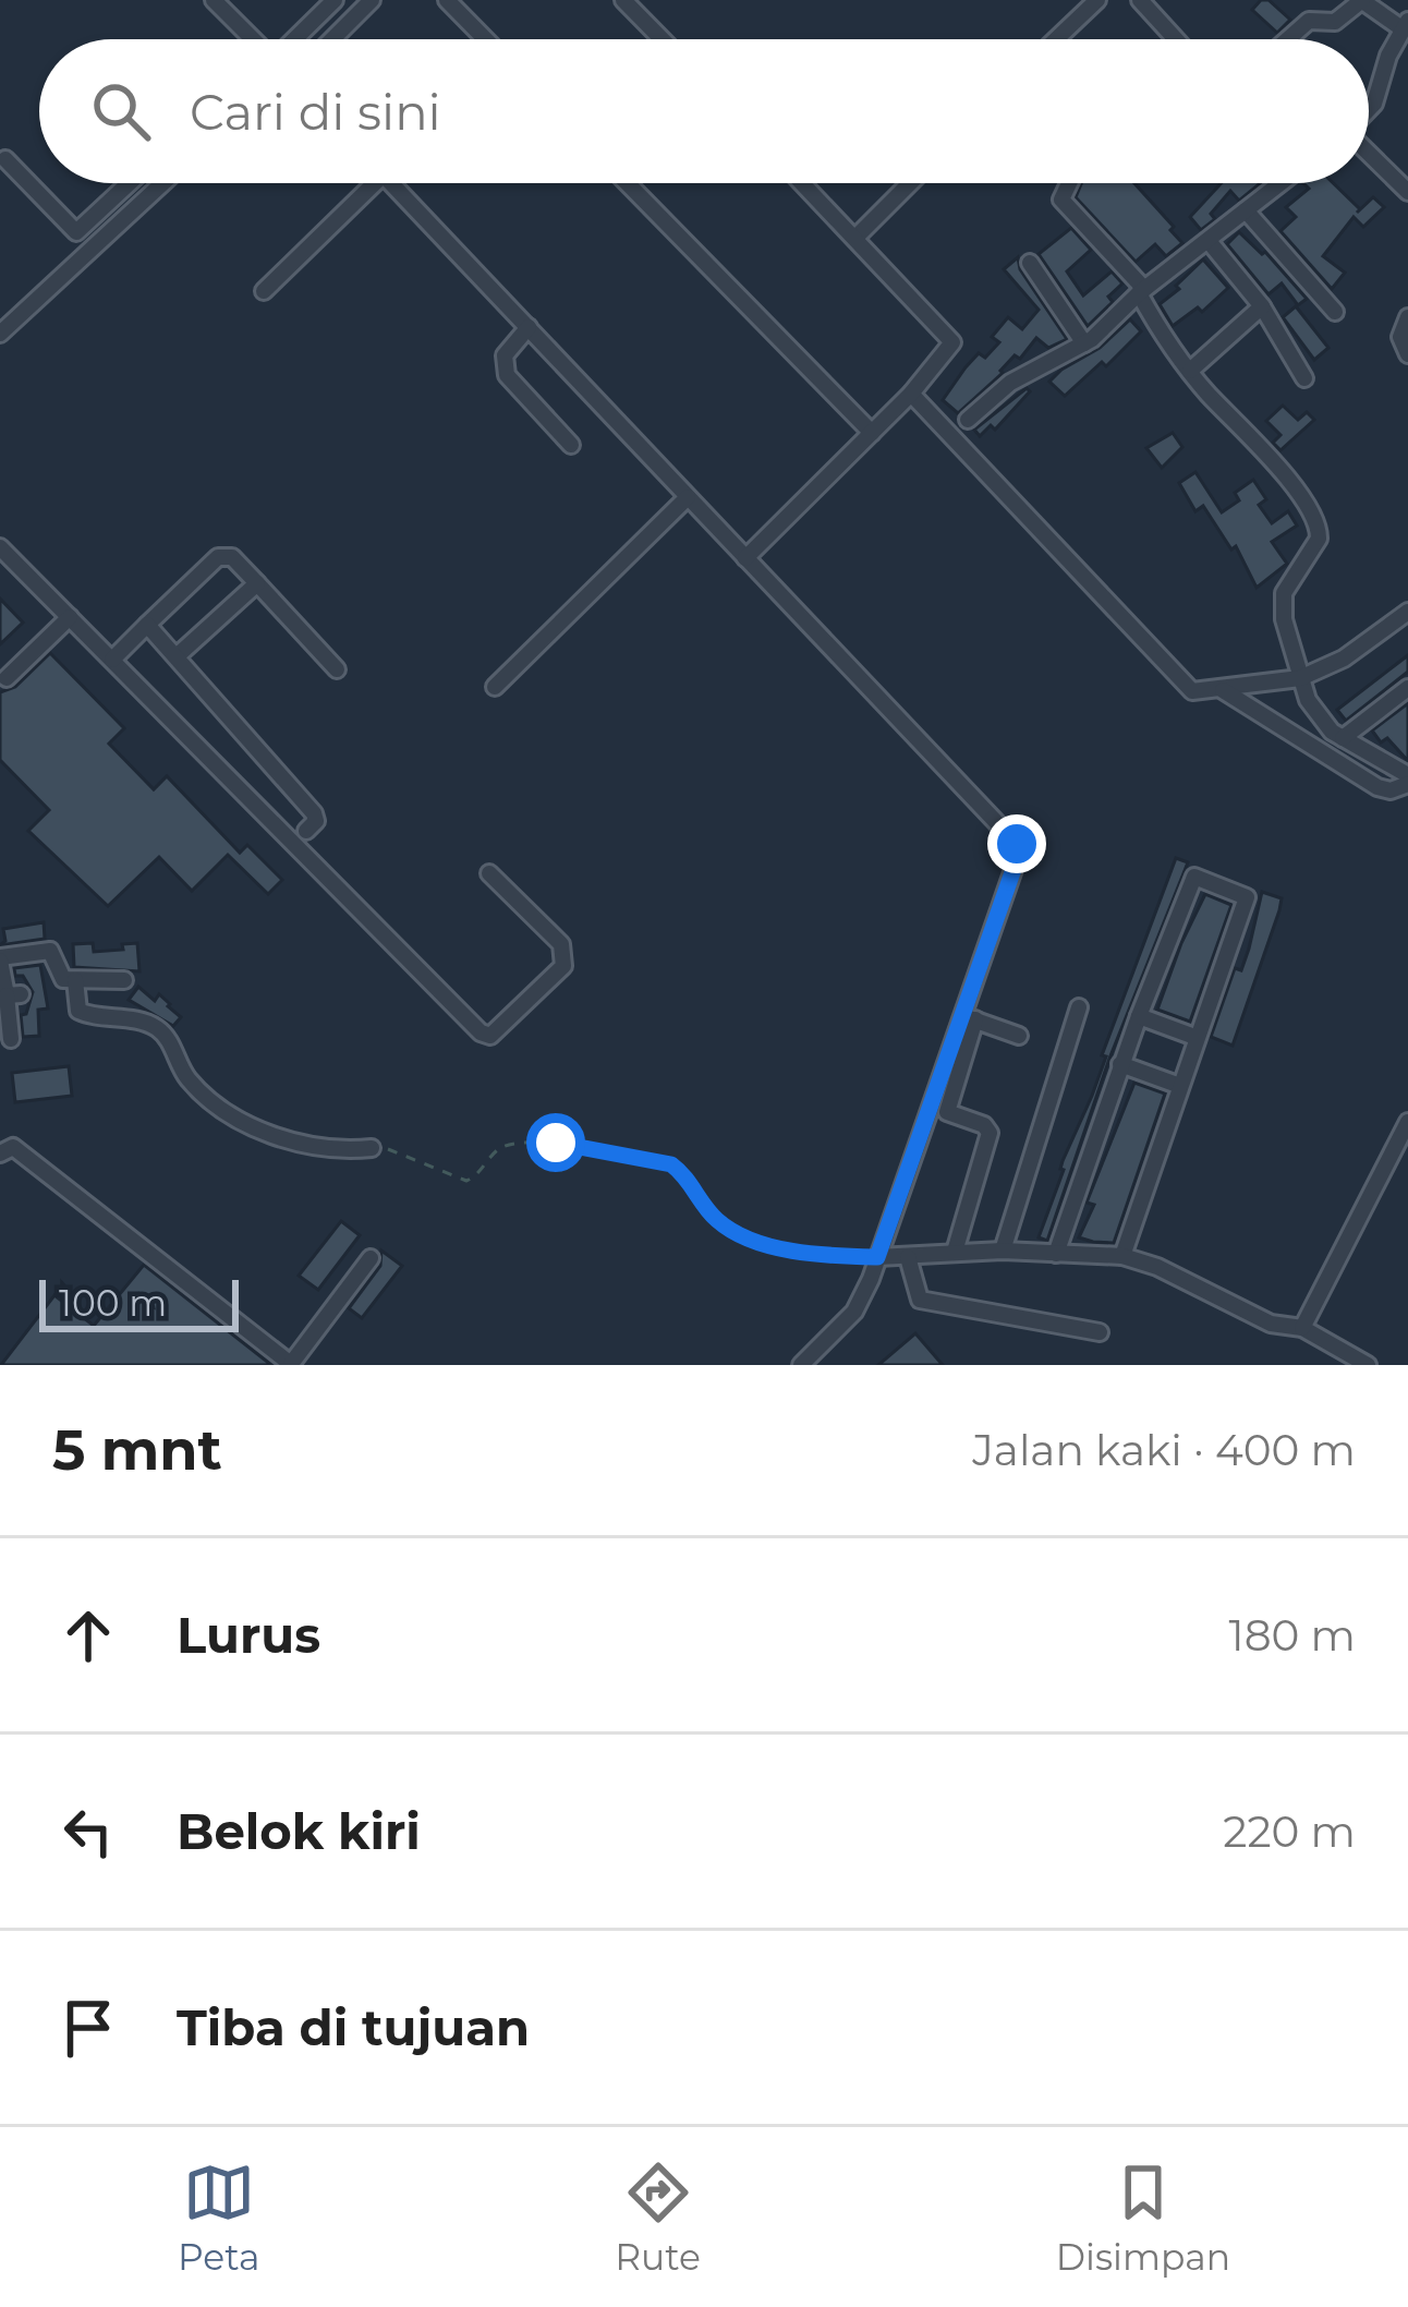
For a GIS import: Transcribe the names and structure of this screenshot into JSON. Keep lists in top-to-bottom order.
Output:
{
  "scale_bar": "100 m",
  "page": {
    "search": "Cari di sini",
    "scale": "100 m",
    "heading": ["5 mnt", "Jalan kaki · 400 m"],
    "list": [
      ["Lurus", "180 m"],
      ["Belok kiri", "220 m"],
      "Tiba di tujuan"
    ],
    "nav": ["Peta", "Rute", "Disimpan"]
  }
}
